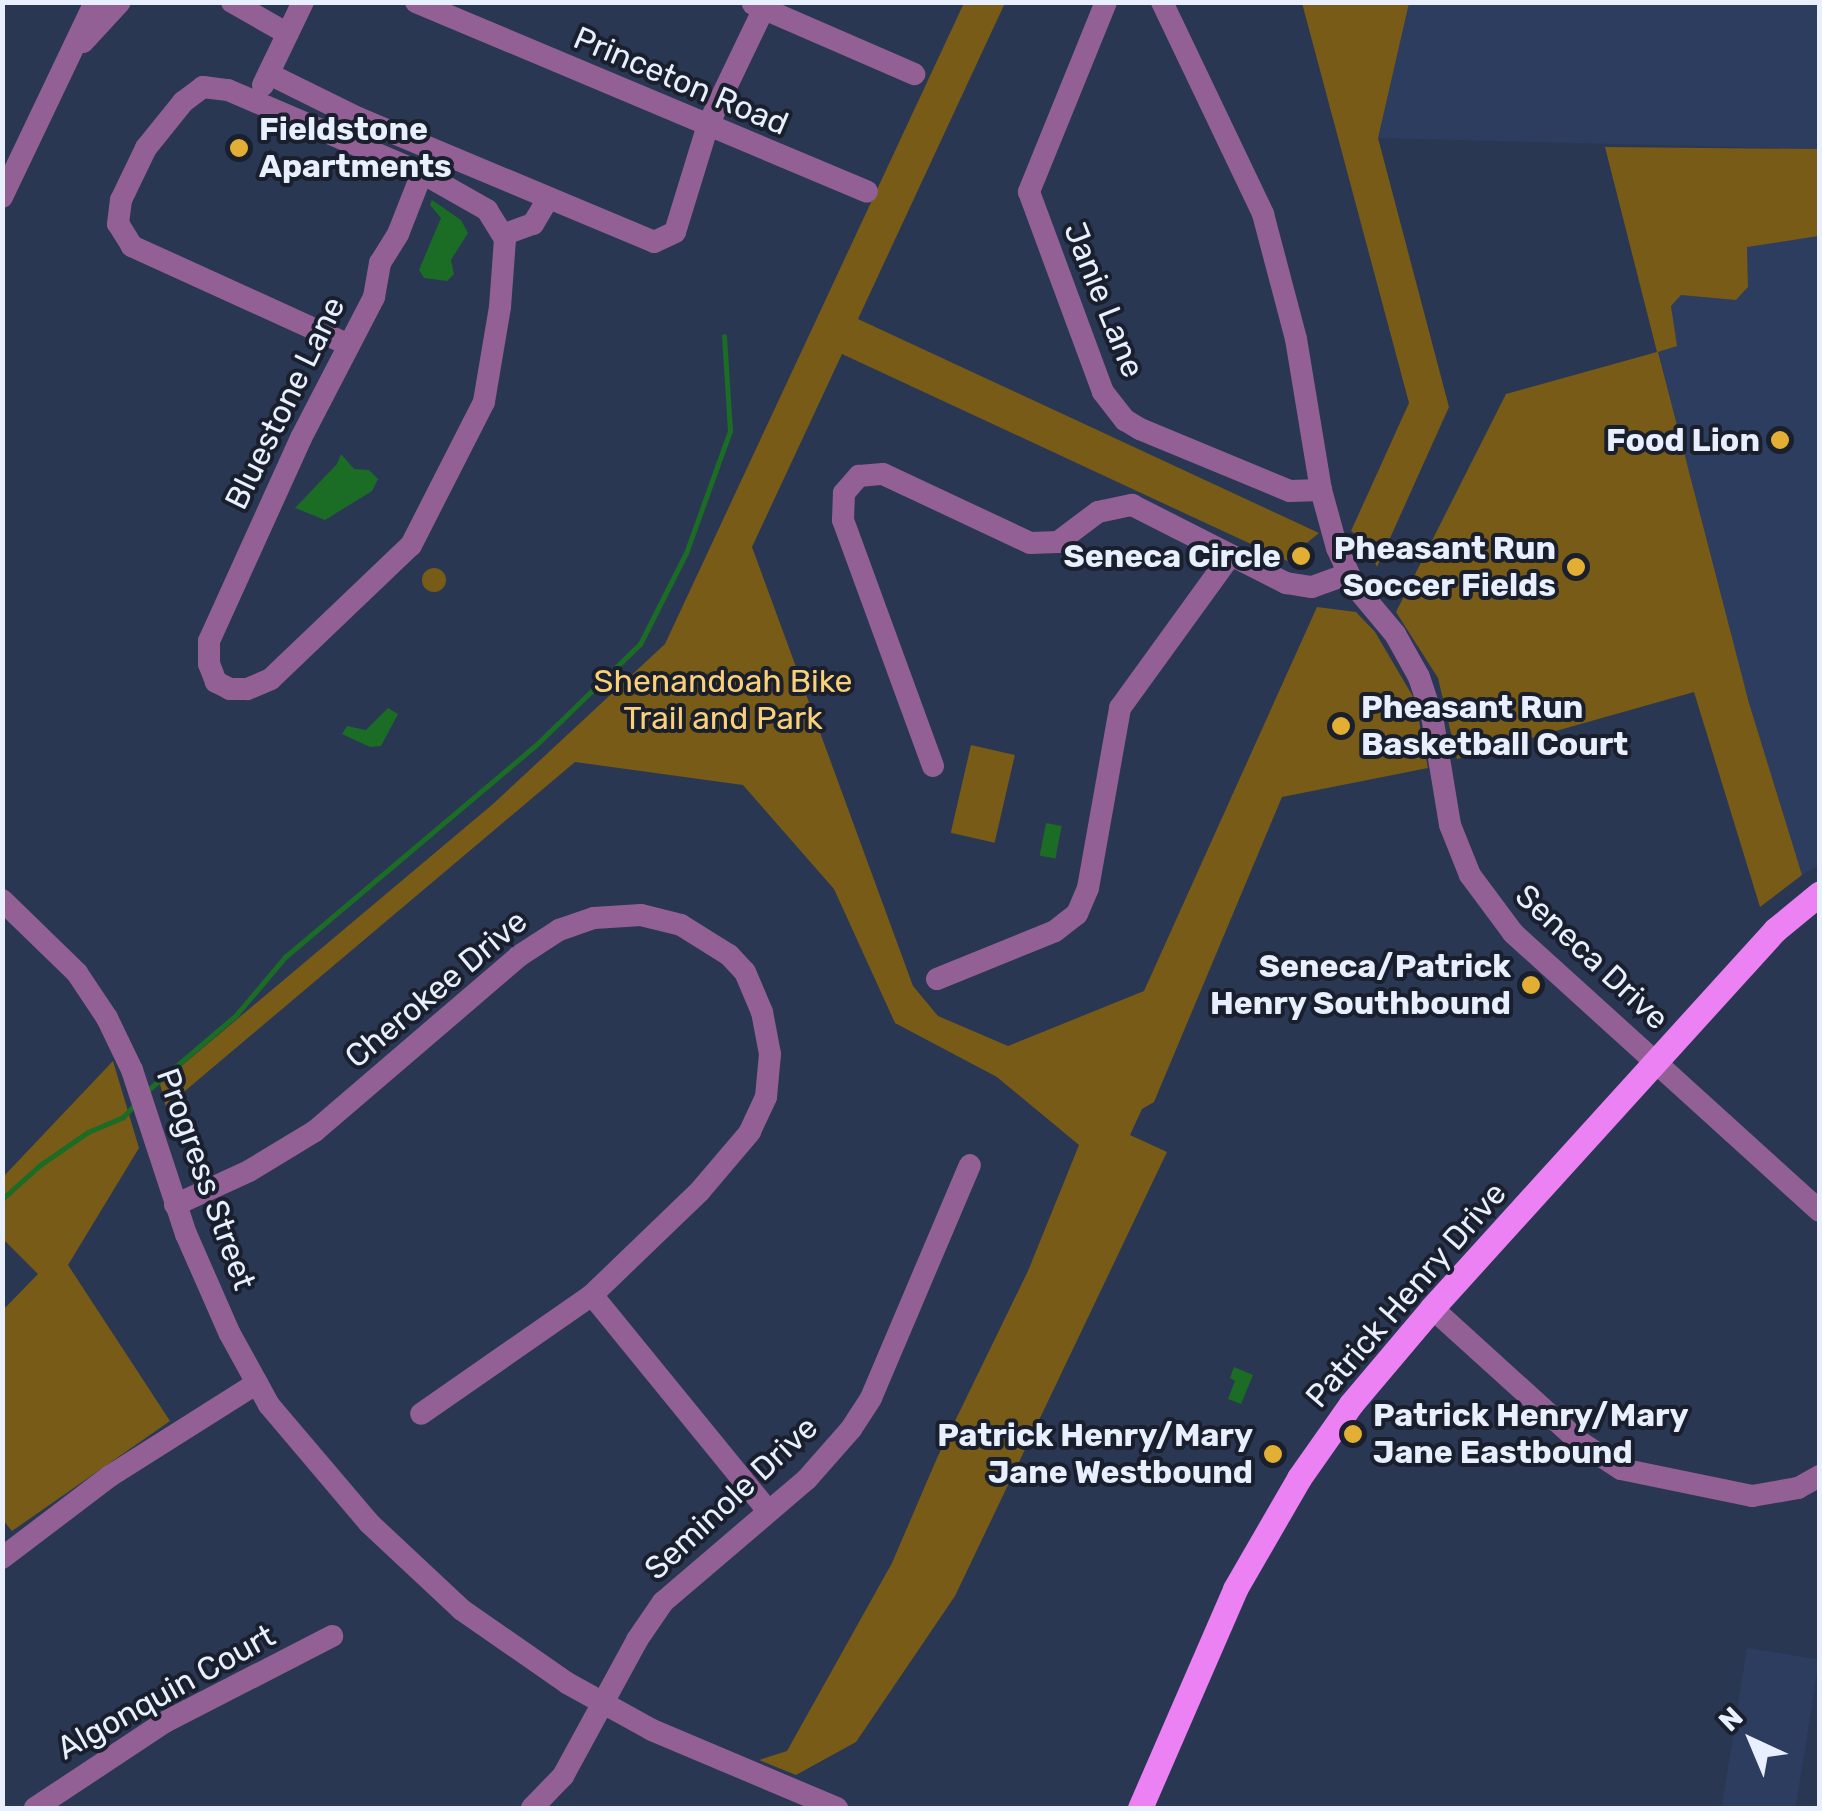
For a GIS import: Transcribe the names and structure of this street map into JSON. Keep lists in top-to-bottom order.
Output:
{
  "streets": {
    "main road": ["Patrick Henry Drive"],
    "street": [
      "Princeton Road",
      "Janie Lane",
      "Bluestone Lane",
      "Seneca Drive",
      "Cherokee Drive",
      "Progress Street",
      "Seminole Drive",
      "Algonquin Court"
    ]
  },
  "crossings": [
    ["Seneca Drive", "Patrick Henry Drive"],
    ["Cherokee Drive", "Progress Street"],
    ["Progress Street", "Seminole Drive"]
  ],
  "parks": ["Shenandoah Bike Trail and Park"],
  "places": [
    "Fieldstone Apartments",
    "Food Lion",
    "Seneca Circle",
    "Pheasant Run Soccer Fields",
    "Pheasant Run Basketball Court",
    "Seneca/Patrick Henry Southbound",
    "Patrick Henry/Mary Jane Eastbound",
    "Patrick Henry/Mary Jane Westbound"
  ],
  "north": "top left"
}
